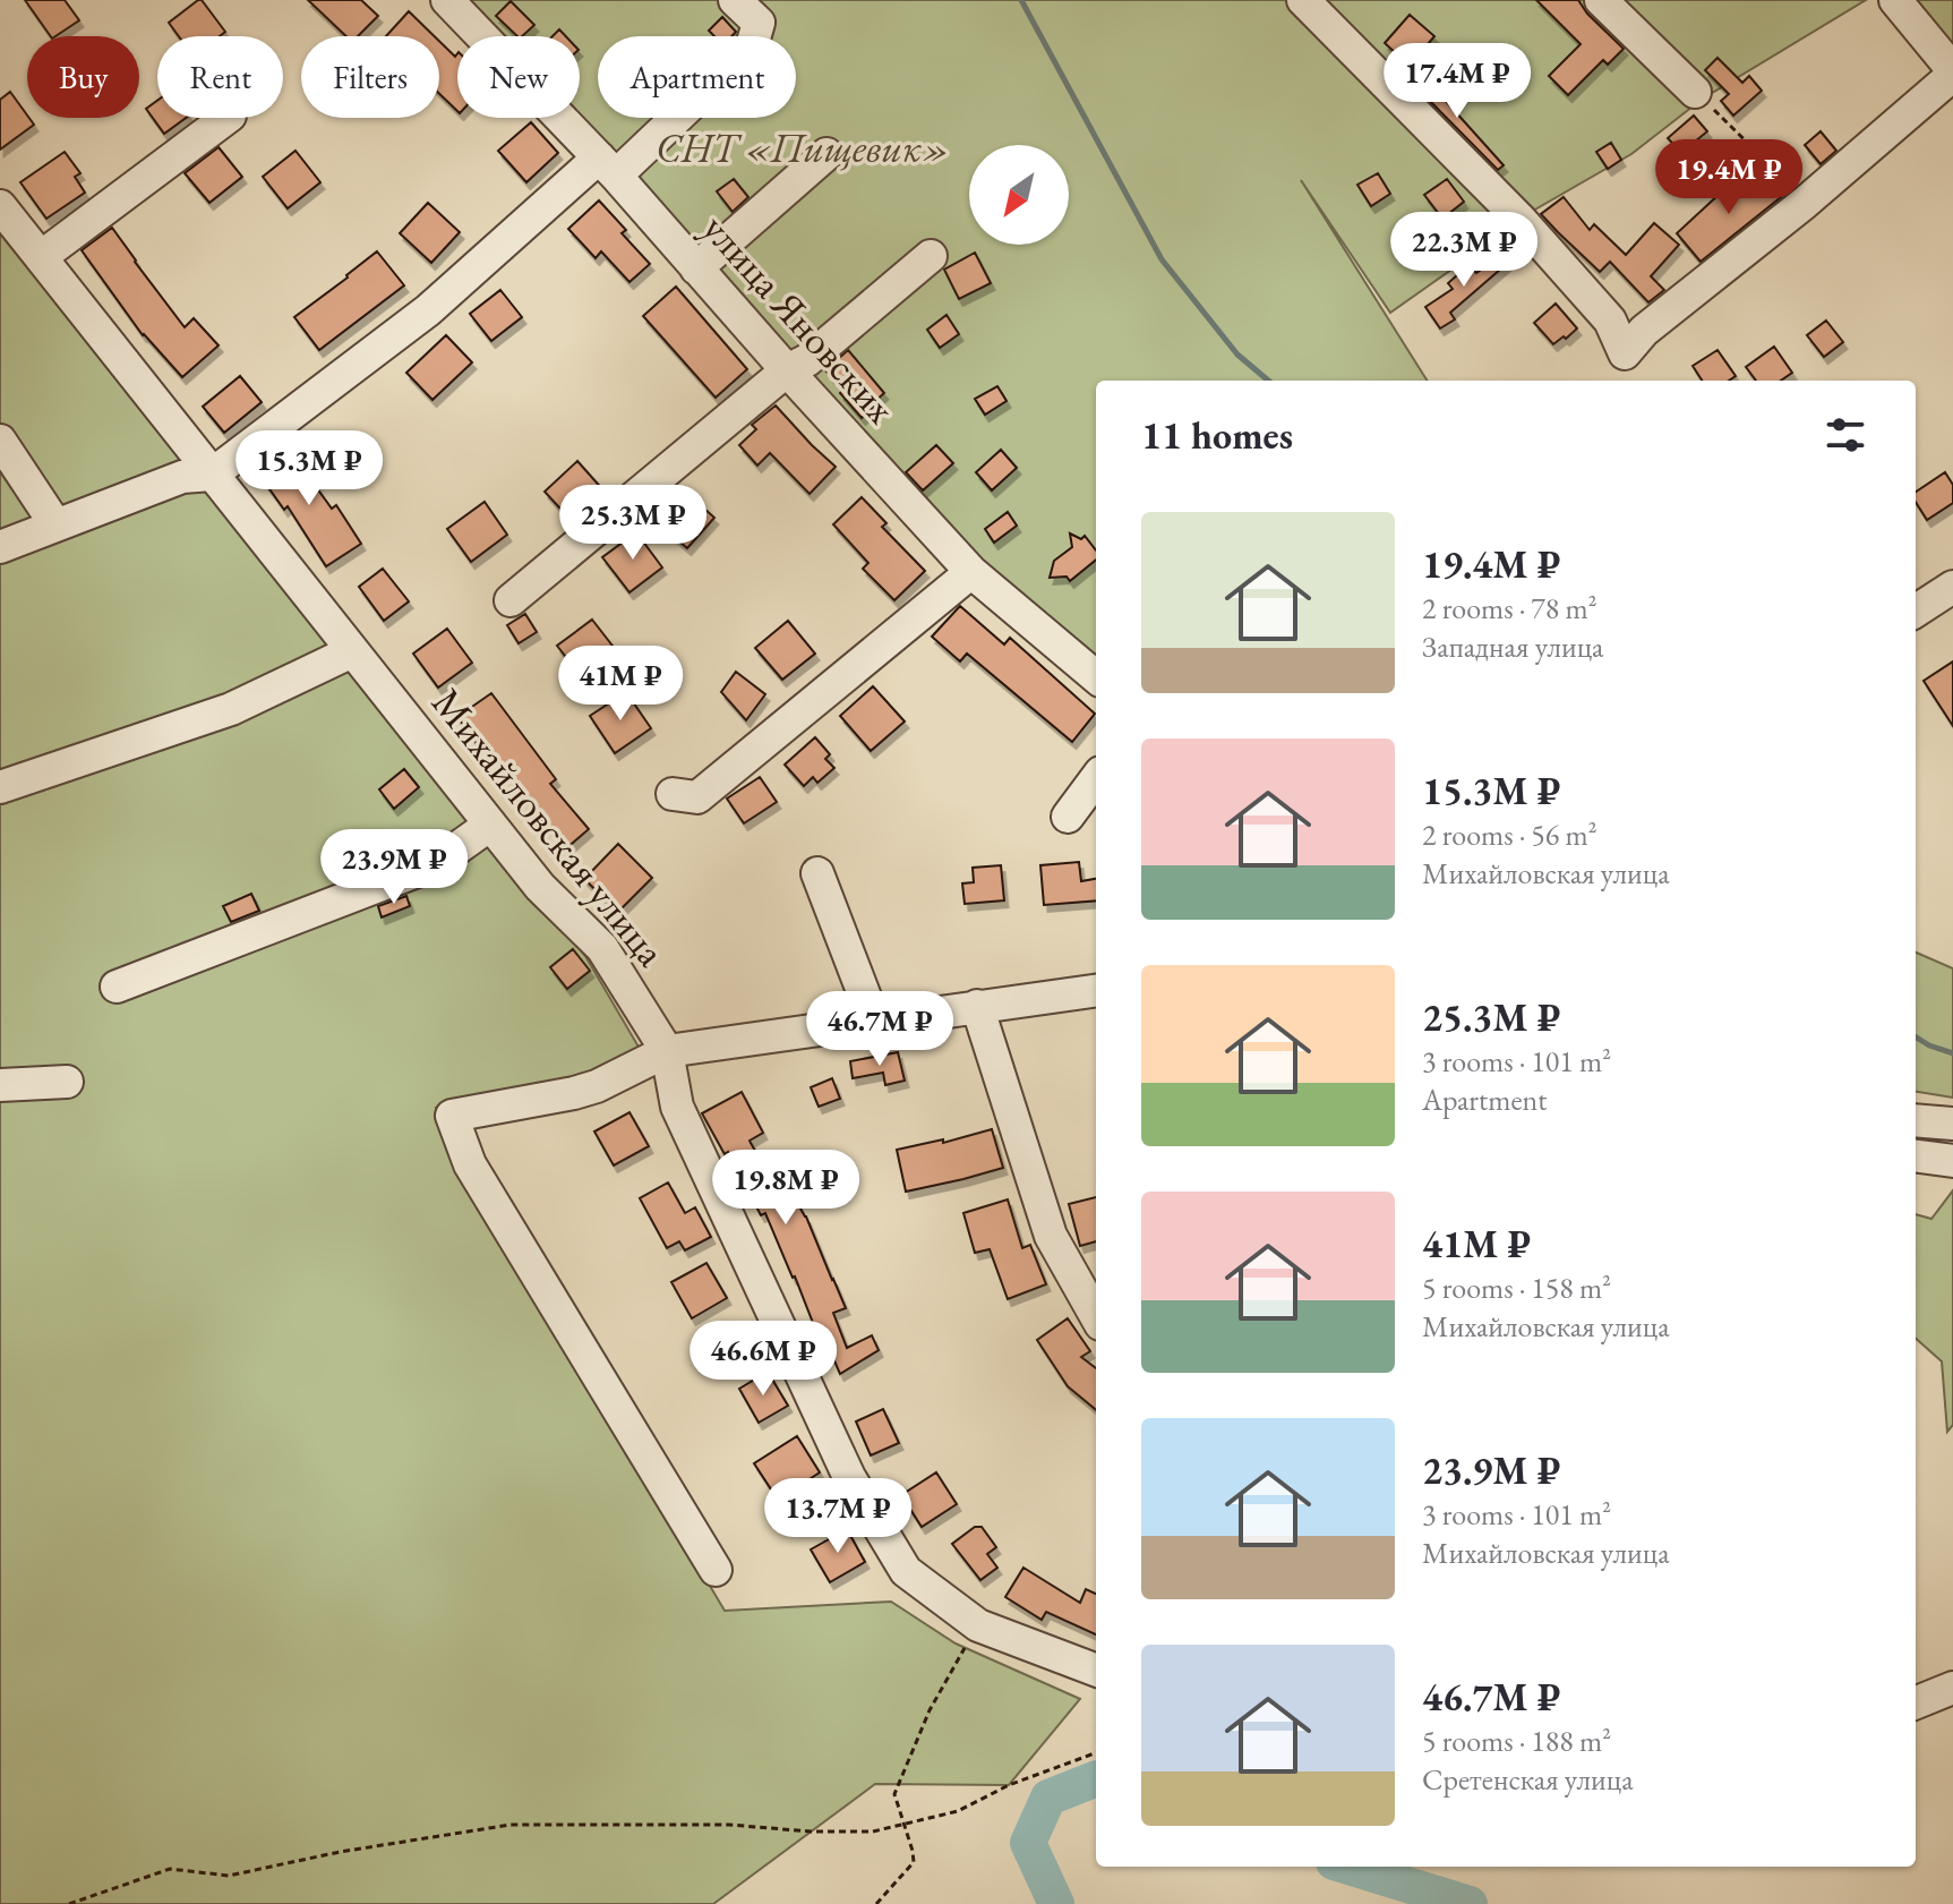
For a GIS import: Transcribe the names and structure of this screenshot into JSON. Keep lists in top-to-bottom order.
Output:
{
  "streets": {
    "street": ["улица Яновских", "Михайловская улица"]
  },
  "parks": ["СНТ «Пищевик»"],
  "north": "bottom left",
  "page": {
    "chip": [
      "Buy",
      "Rent",
      "Filters",
      "New",
      "Apartment"
    ],
    "price": [
      "17.4M ₽",
      "19.4M ₽",
      "22.3M ₽",
      "15.3M ₽",
      "25.3M ₽",
      "41M ₽",
      "23.9M ₽",
      "46.7M ₽",
      "19.8M ₽",
      "46.6M ₽",
      "13.7M ₽"
    ],
    "heading": "11 homes",
    "list": [
      {
        "name": "19.4M ₽",
        "note": "2 rooms · 78 m² · Западная улица"
      },
      {
        "name": "15.3M ₽",
        "note": "2 rooms · 56 m² · Михайловская улица"
      },
      {
        "name": "25.3M ₽",
        "note": "3 rooms · 101 m² · Apartment"
      },
      {
        "name": "41M ₽",
        "note": "5 rooms · 158 m² · Михайловская улица"
      },
      {
        "name": "23.9M ₽",
        "note": "3 rooms · 101 m² · Михайловская улица"
      },
      {
        "name": "46.7M ₽",
        "note": "5 rooms · 188 m² · Сретенская улица"
      }
    ]
  }
}
